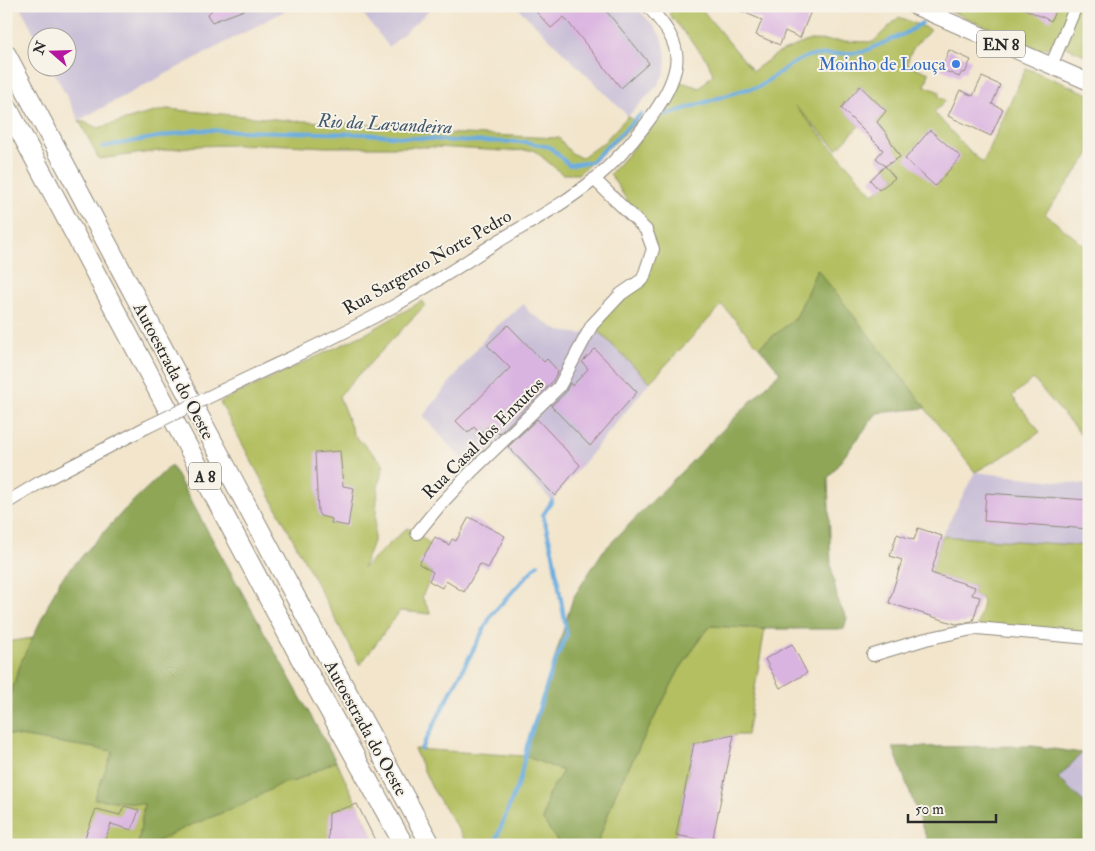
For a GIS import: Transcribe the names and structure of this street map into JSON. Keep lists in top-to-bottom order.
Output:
{
  "streets": {
    "highway": ["Autoestrada do Oeste", "A 8"],
    "main road": ["EN 8"],
    "street": ["Rua Sargento Norte Pedro", "Rua Casal dos Enxutos"]
  },
  "crossings": [
    ["Rua Sargento Norte Pedro", "Rua Casal dos Enxutos"]
  ],
  "water": ["Rio da Lavandeira"],
  "places": ["Moinho de Louça"],
  "scale_bar": "50 m",
  "north": "left"
}
